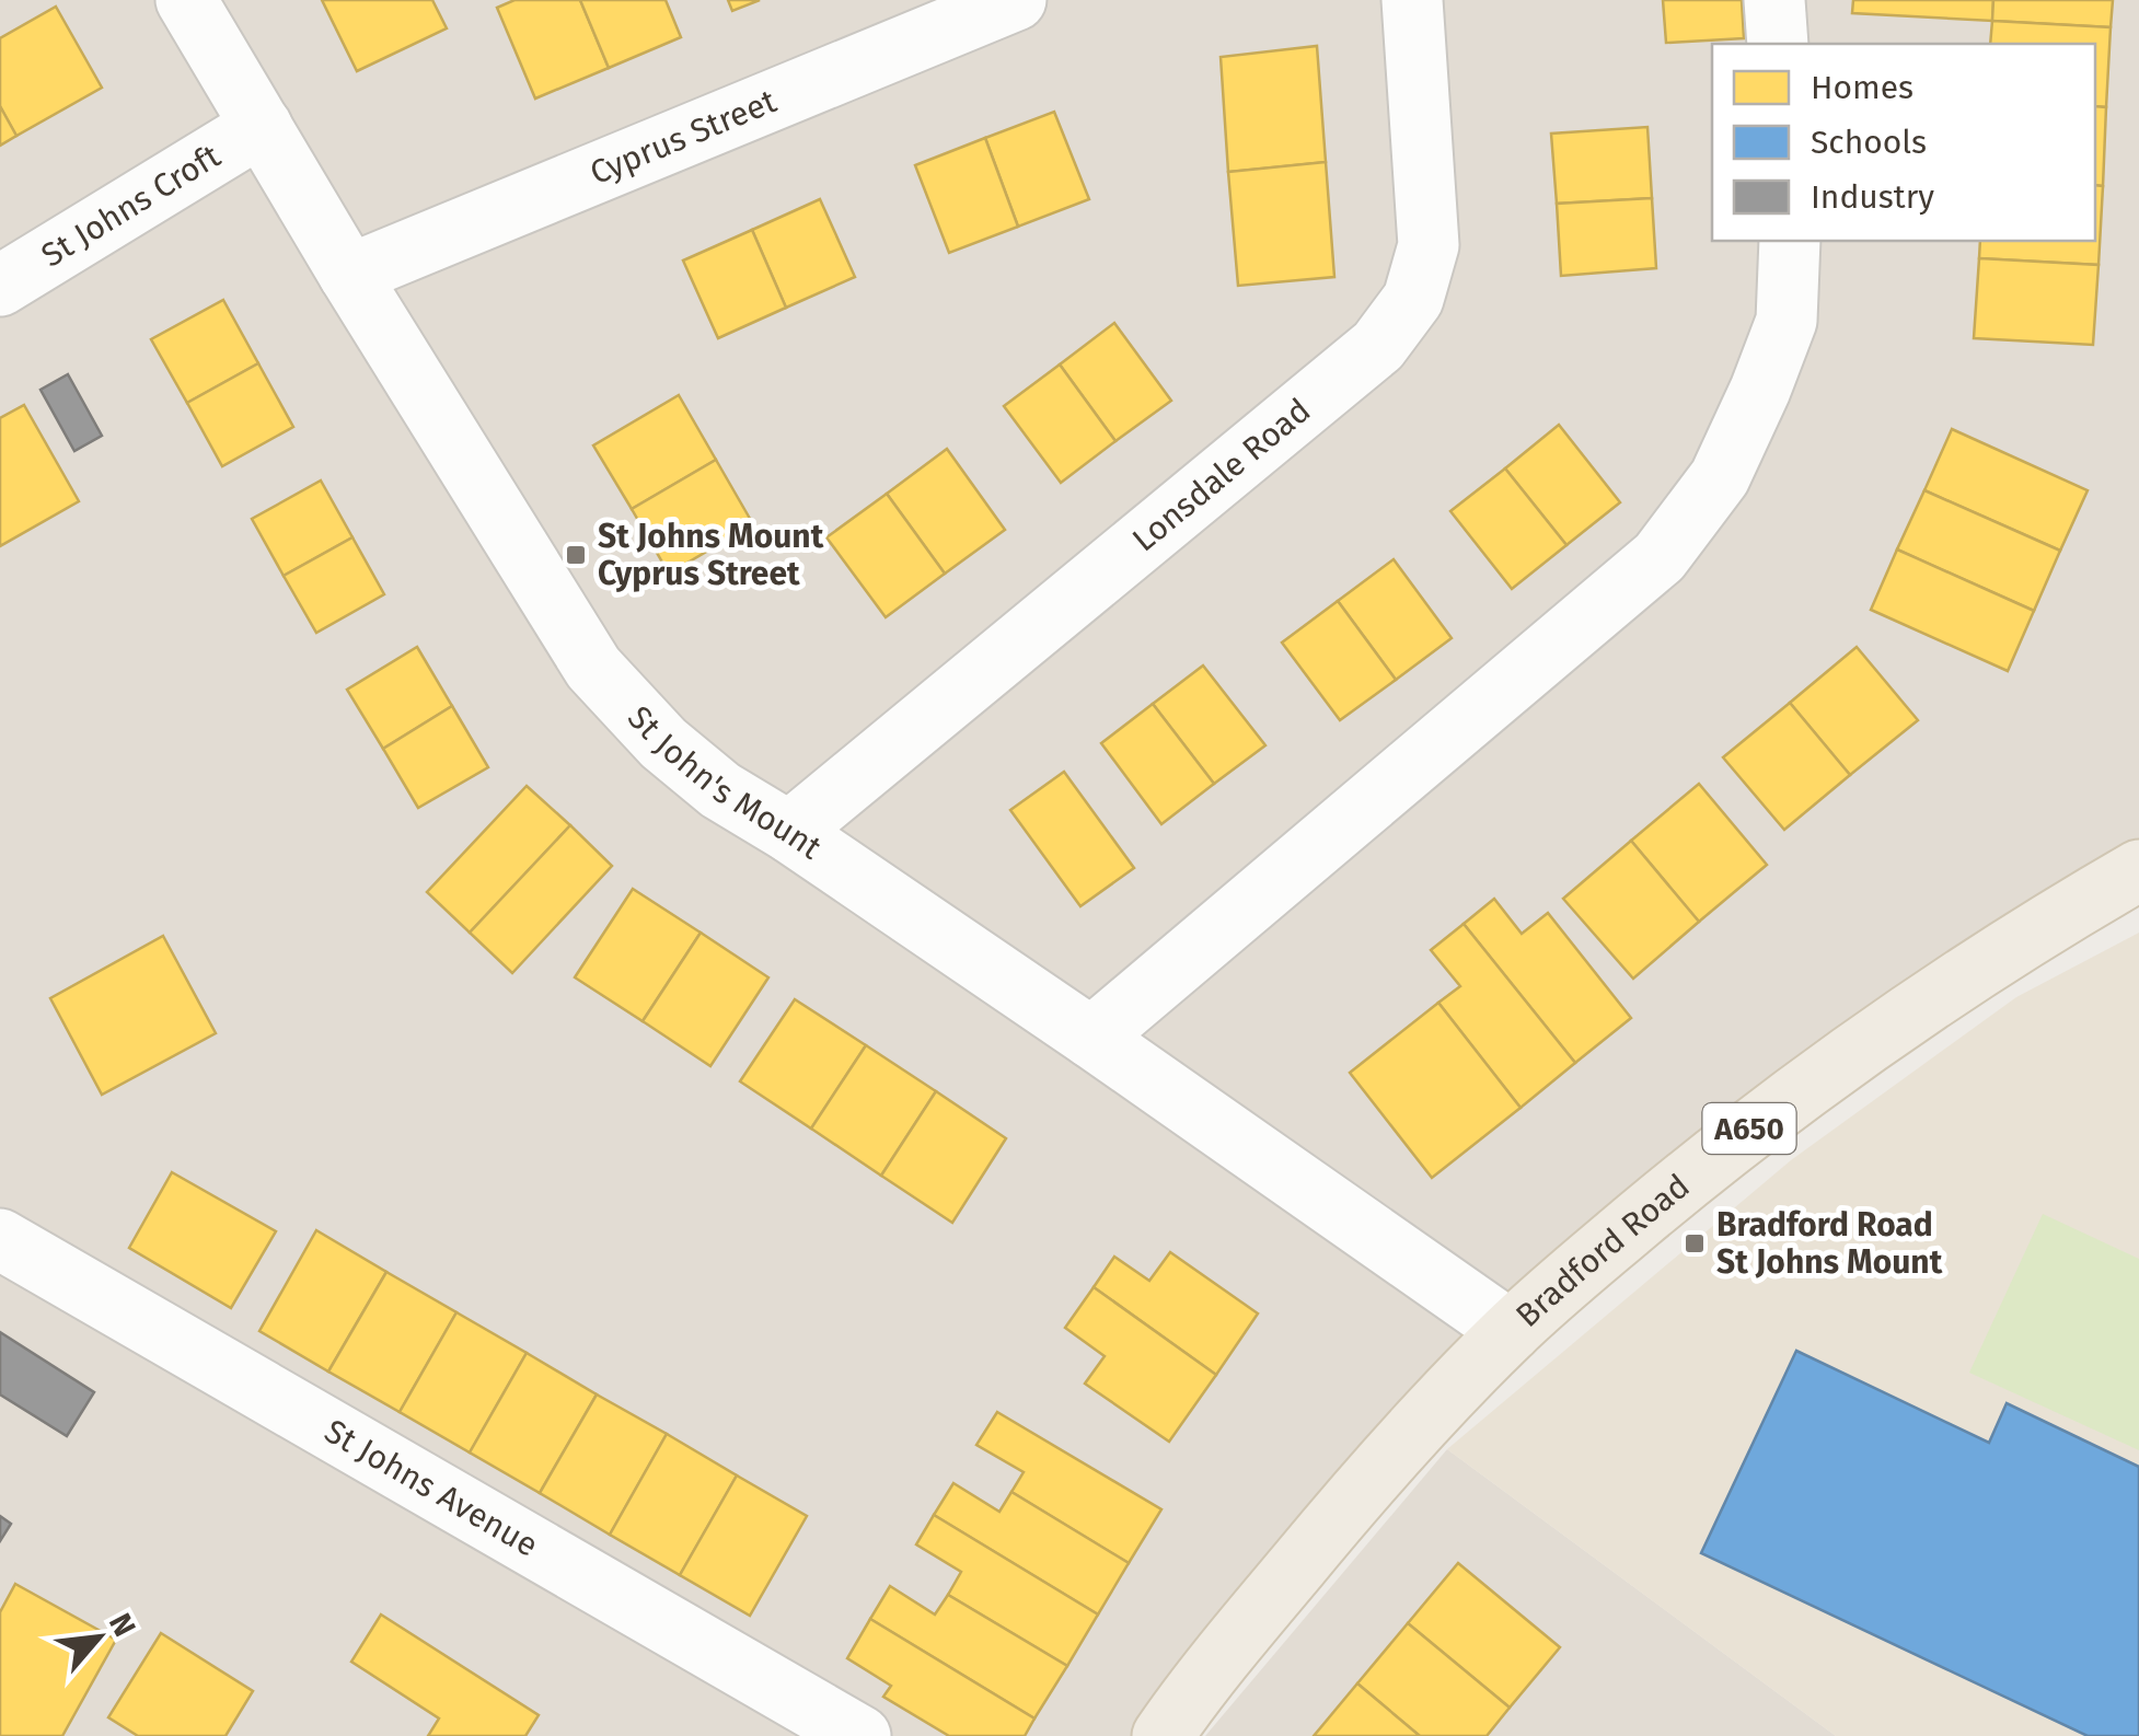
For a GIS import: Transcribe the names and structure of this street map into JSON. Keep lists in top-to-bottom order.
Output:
{
  "streets": {
    "main road": ["A650", "Bradford Road"],
    "street": [
      "Cyprus Street",
      "St Johns Croft",
      "Lonsdale Road",
      "St John's Mount",
      "St Johns Avenue"
    ]
  },
  "crossings": [
    ["Cyprus Street", "St John's Mount"],
    ["St Johns Croft", "St John's Mount"],
    ["Lonsdale Road", "St John's Mount"],
    ["St John's Mount", "Bradford Road"]
  ],
  "places": {
    "transit": ["St Johns Mount Cyprus Street", "Bradford Road St Johns Mount"]
  },
  "legend": ["Homes", "Schools", "Industry"],
  "north": "top right"
}
